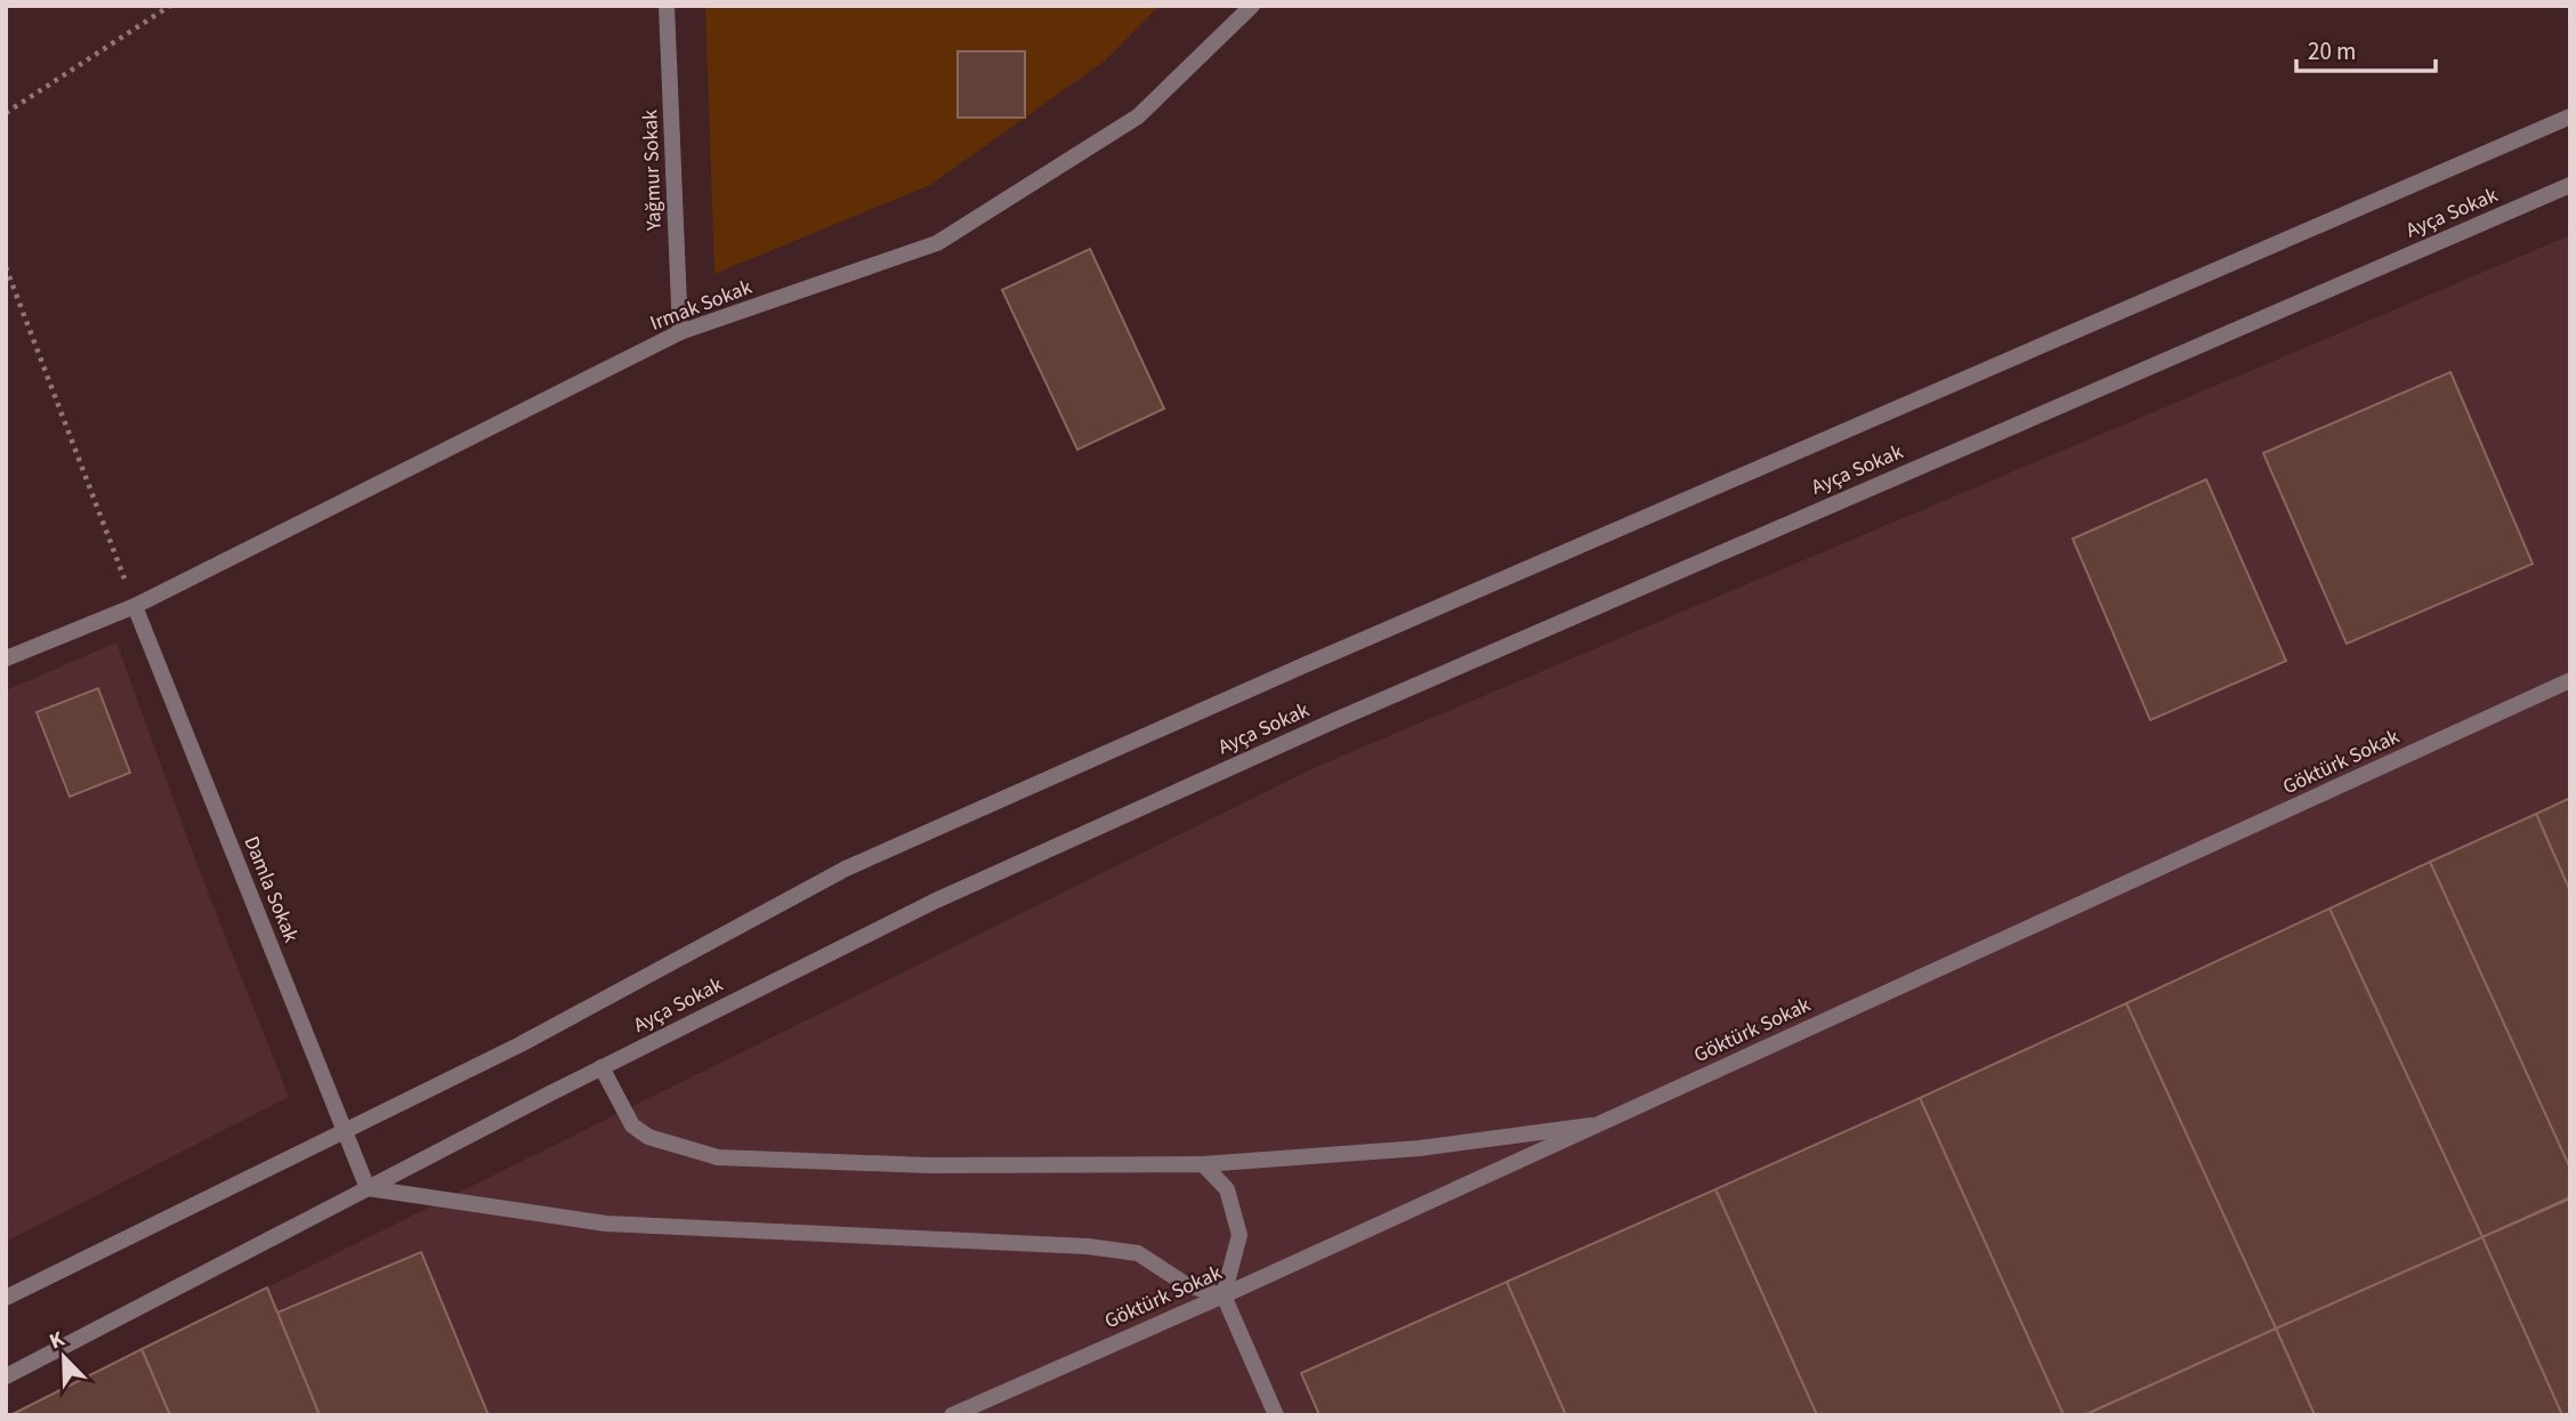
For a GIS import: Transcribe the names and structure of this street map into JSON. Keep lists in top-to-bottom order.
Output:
{
  "streets": {
    "street": [
      "Yağmur Sokak",
      "Ayça Sokak",
      "Irmak Sokak",
      "Göktürk Sokak",
      "Damla Sokak"
    ]
  },
  "crossings": [
    ["Yağmur Sokak", "Irmak Sokak"],
    ["Ayça Sokak", "Damla Sokak"],
    ["Irmak Sokak", "Damla Sokak"]
  ],
  "scale_bar": "20 m",
  "north": "top left"
}
